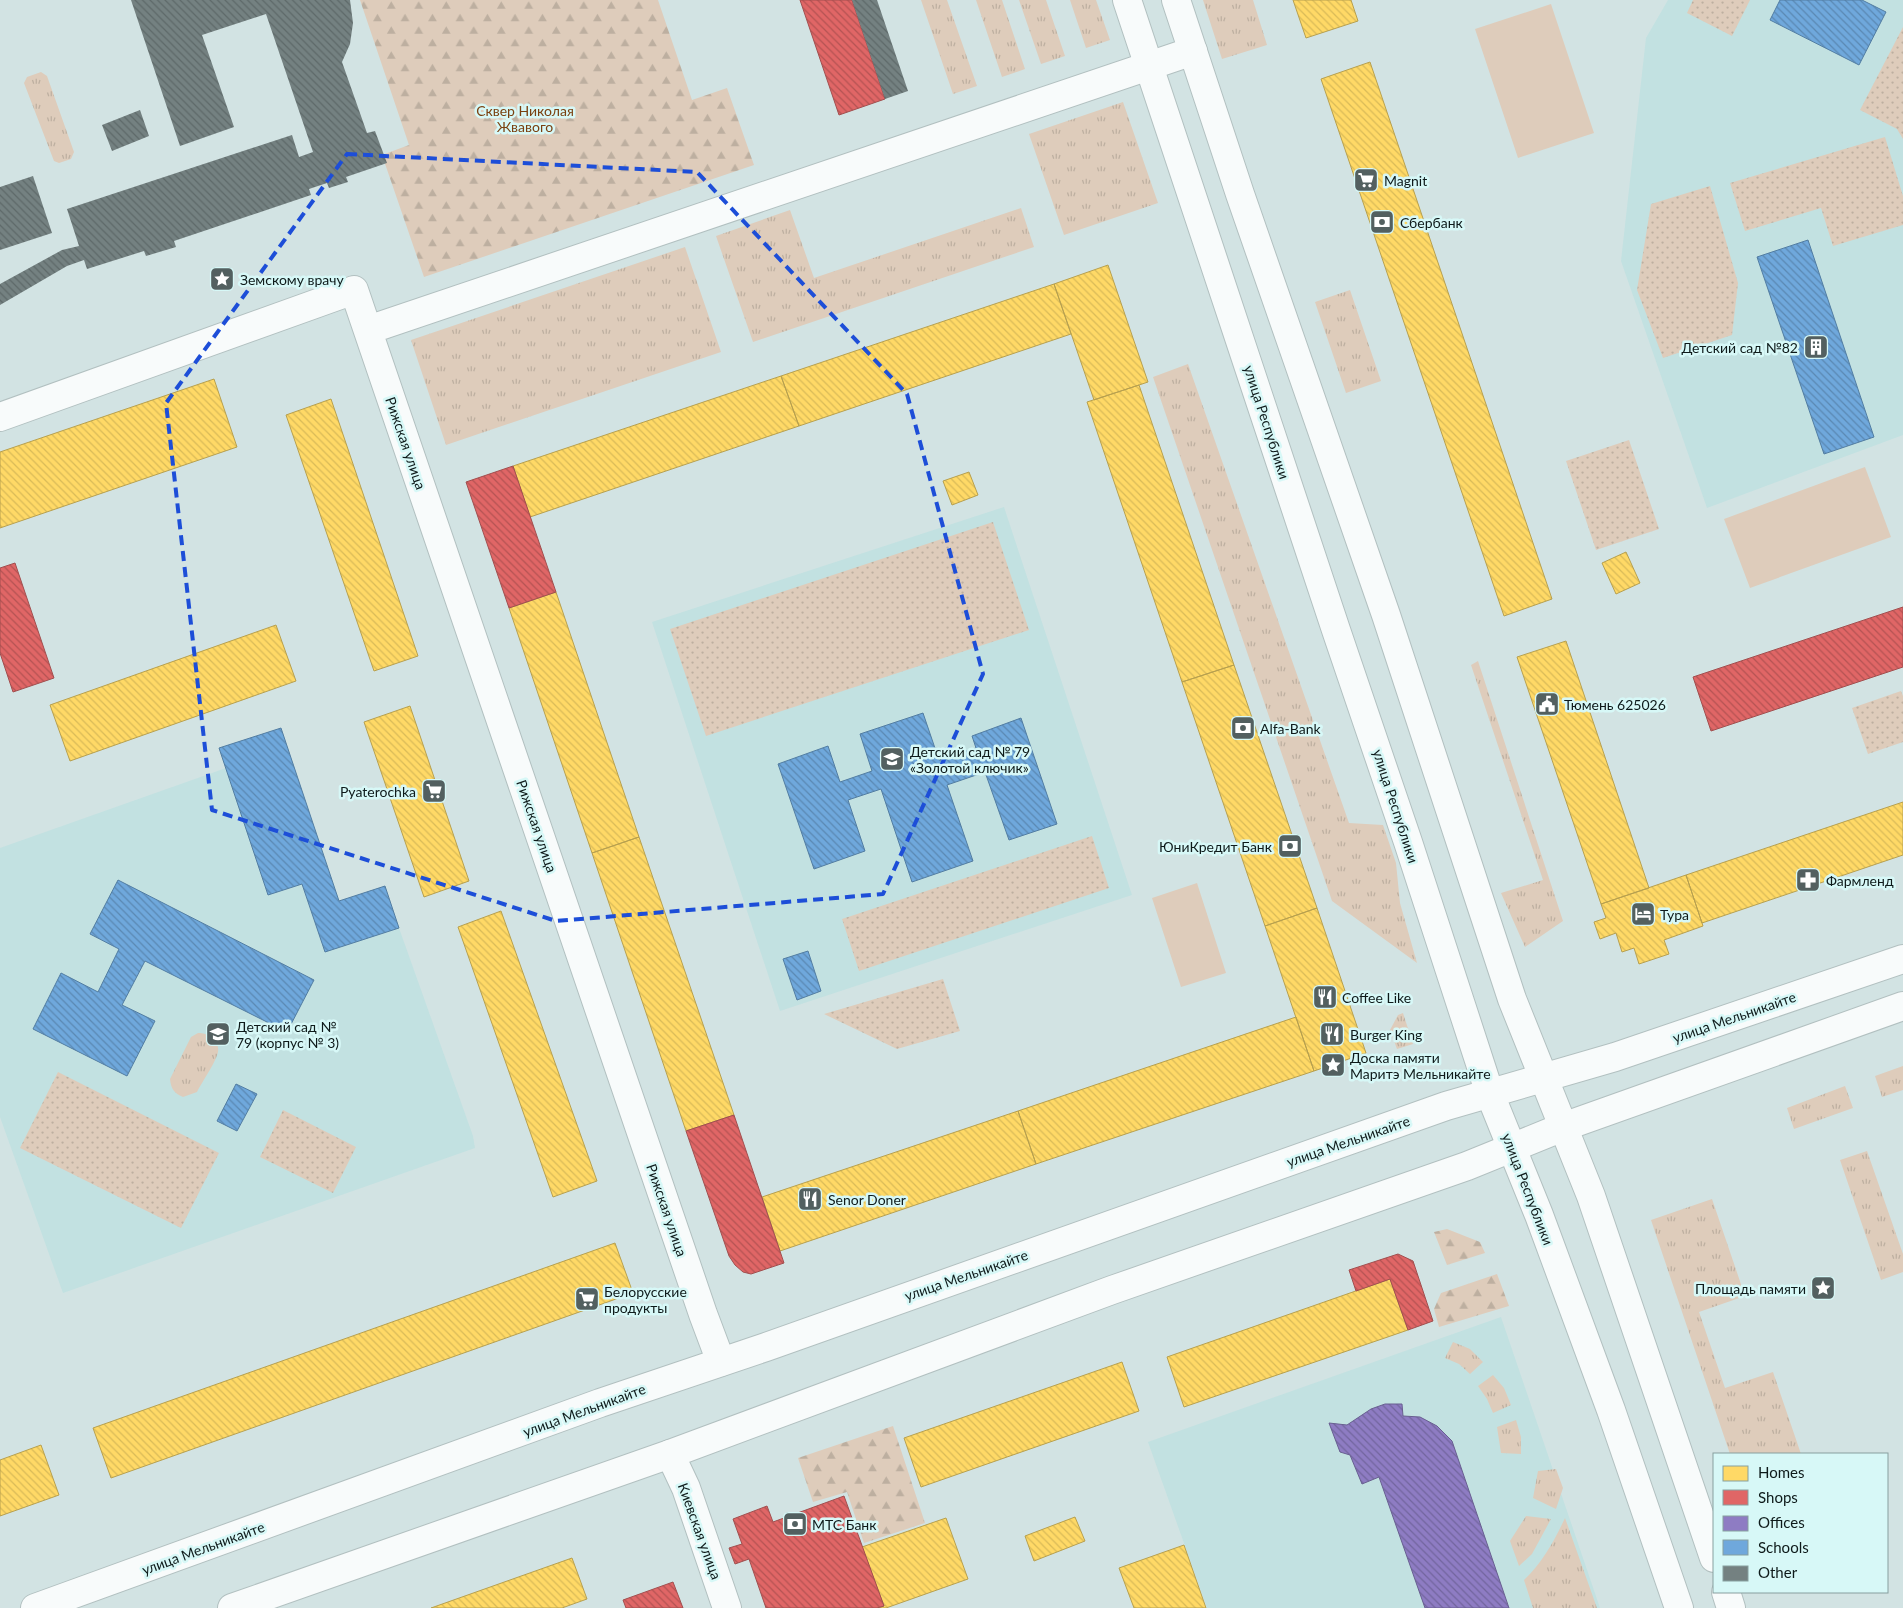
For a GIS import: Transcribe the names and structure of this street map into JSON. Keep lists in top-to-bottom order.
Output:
{
  "streets": {
    "main road": [
      "улица Республики",
      "Рижская улица",
      "улица Мельникайте",
      "Киевская улица"
    ]
  },
  "crossings": [
    ["улица Республики", "улица Мельникайте"],
    ["Рижская улица", "улица Мельникайте"]
  ],
  "parks": ["Сквер Николая Жвавого"],
  "places": {
    "supermarket": ["Magnit", "Pyaterochka", "Белорусские продукты"],
    "bank": [
      "Сбербанк",
      "Alfa-Bank",
      "ЮниКредит Банк",
      "МТС Банк"
    ],
    "place": ["Земскому врачу", "Доска памяти Маритэ Мельникайте", "Площадь памяти"],
    "building": ["Детский сад №82"],
    "public building": ["Тюмень 625026"],
    "school or university": ["Детский сад № 79 «Золотой ключик»", "Детский сад № 79 (корпус № 3)"],
    "pharmacy": ["Фармленд"],
    "hotel": ["Тура"],
    "restaurant": ["Coffee Like", "Burger King", "Senor Doner"]
  },
  "legend": [
    "Homes",
    "Shops",
    "Offices",
    "Schools",
    "Other"
  ]
}
